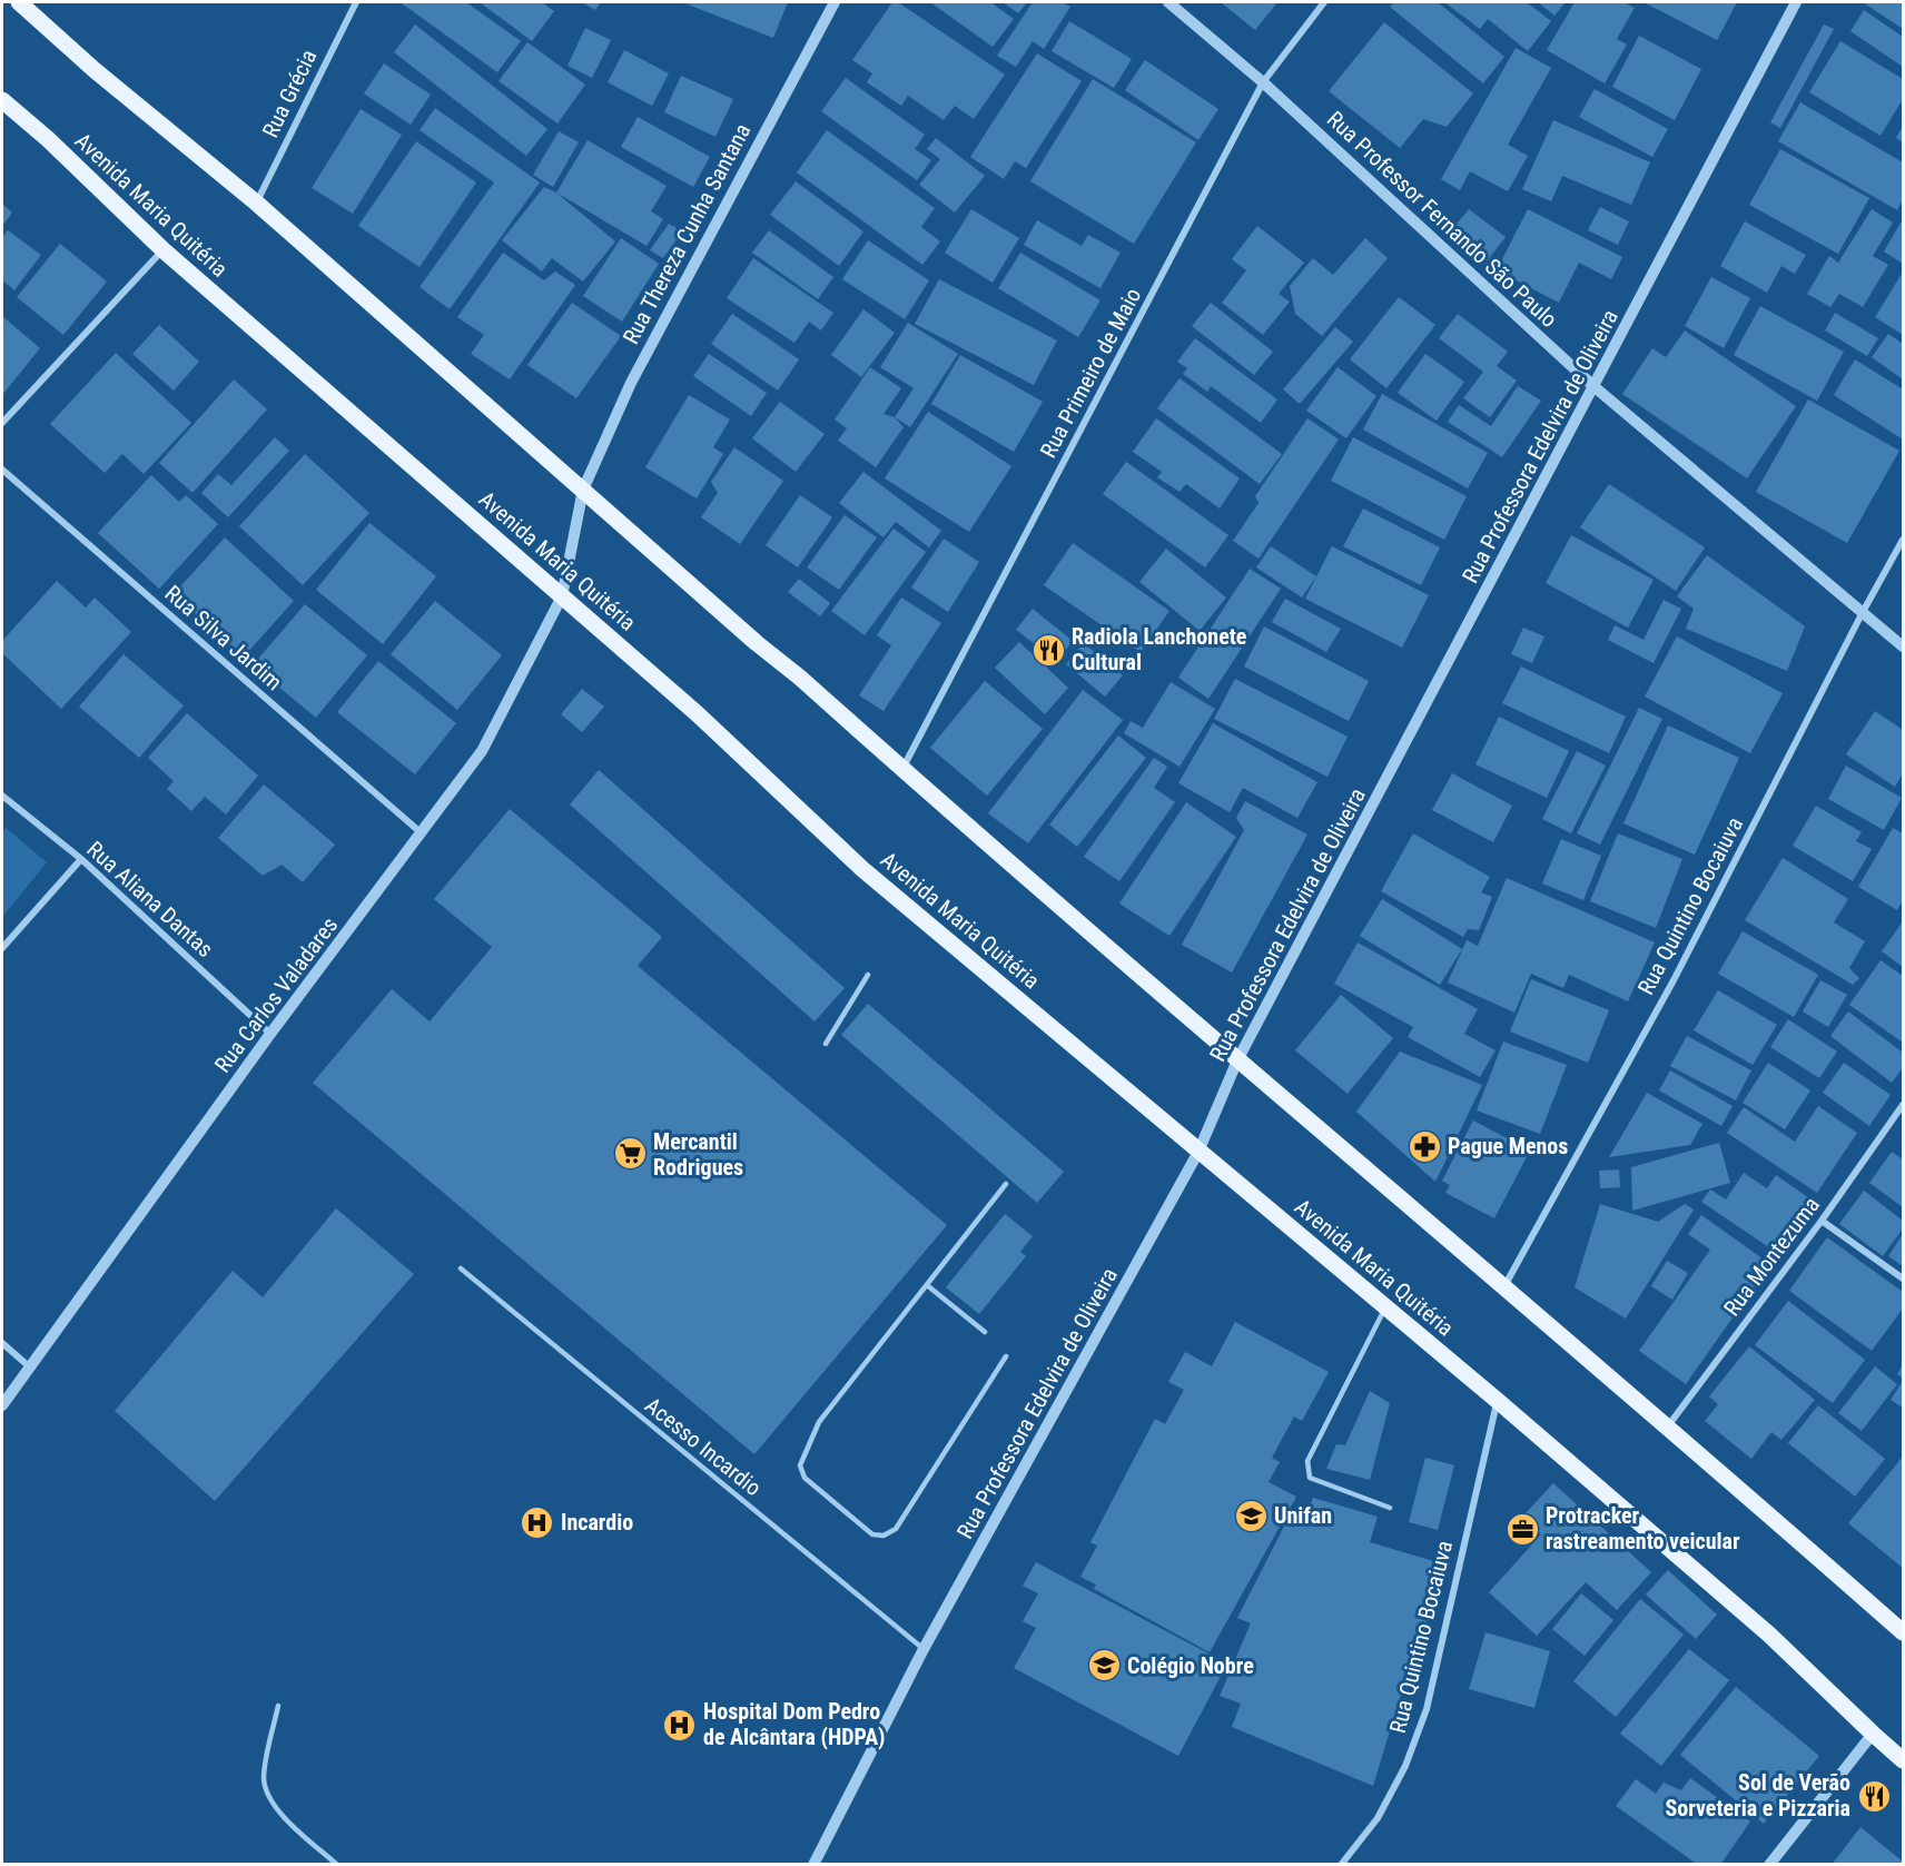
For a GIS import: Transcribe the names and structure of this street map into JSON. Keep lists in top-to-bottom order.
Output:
{
  "streets": {
    "main road": ["Avenida Maria Quitéria"],
    "street": [
      "Rua Grécia",
      "Rua Professor Fernando São Paulo",
      "Rua Thereza Cunha Santana",
      "Rua Primeiro de Maio",
      "Rua Professora Edelvira de Oliveira",
      "Rua Silva Jardim",
      "Rua Aliana Dantas",
      "Rua Quintino Bocaiuva",
      "Rua Carlos Valadares",
      "Rua Montezuma"
    ],
    "lane": ["Acesso Incardio"]
  },
  "crossings": [
    ["Avenida Maria Quitéria", "Rua Thereza Cunha Santana"],
    ["Avenida Maria Quitéria", "Rua Professora Edelvira de Oliveira"],
    ["Avenida Maria Quitéria", "Rua Quintino Bocaiuva"],
    ["Avenida Maria Quitéria", "Rua Carlos Valadares"],
    ["Rua Professor Fernando São Paulo", "Rua Primeiro de Maio"],
    ["Rua Professor Fernando São Paulo", "Rua Professora Edelvira de Oliveira"],
    ["Rua Professor Fernando São Paulo", "Rua Quintino Bocaiuva"],
    ["Rua Thereza Cunha Santana", "Rua Carlos Valadares"],
    ["Rua Professora Edelvira de Oliveira", "Acesso Incardio"],
    ["Rua Silva Jardim", "Rua Carlos Valadares"],
    ["Rua Aliana Dantas", "Rua Carlos Valadares"]
  ],
  "places": {
    "restaurant": ["Radiola Lanchonete Cultural", "Sol de Verão Sorveteria e Pizzaria"],
    "pharmacy": ["Pague Menos"],
    "supermarket": ["Mercantil Rodrigues"],
    "school or university": ["Unifan", "Colégio Nobre"],
    "hospital": ["Incardio", "Hospital Dom Pedro de Alcântara (HDPA)"],
    "office": ["Protracker rastreamento veicular"]
  }
}
